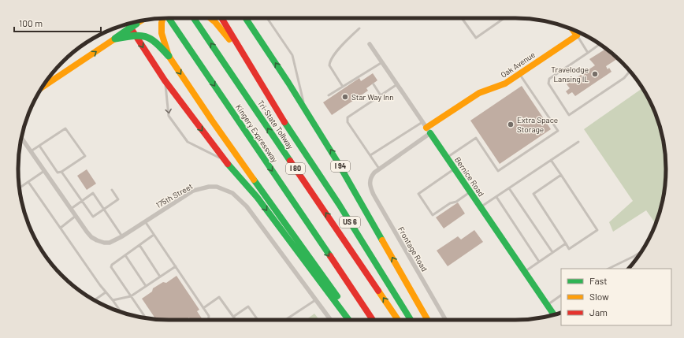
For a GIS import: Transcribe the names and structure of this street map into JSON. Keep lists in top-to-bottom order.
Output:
{
  "streets": {
    "main road": [
      "Oak Avenue",
      "Tri-State Tollway",
      "Kingery Expressway",
      "I 94",
      "I 80",
      "Bernice Road",
      "US 6"
    ],
    "street": ["175th Street", "Frontage Road"]
  },
  "crossings": [
    ["Oak Avenue", "Bernice Road"],
    ["Oak Avenue", "Frontage Road"]
  ],
  "places": ["Travelodge Lansing IL", "Star Way Inn", "Extra Space Storage"],
  "legend": ["Fast", "Slow", "Jam"],
  "scale_bar": "100 m"
}
